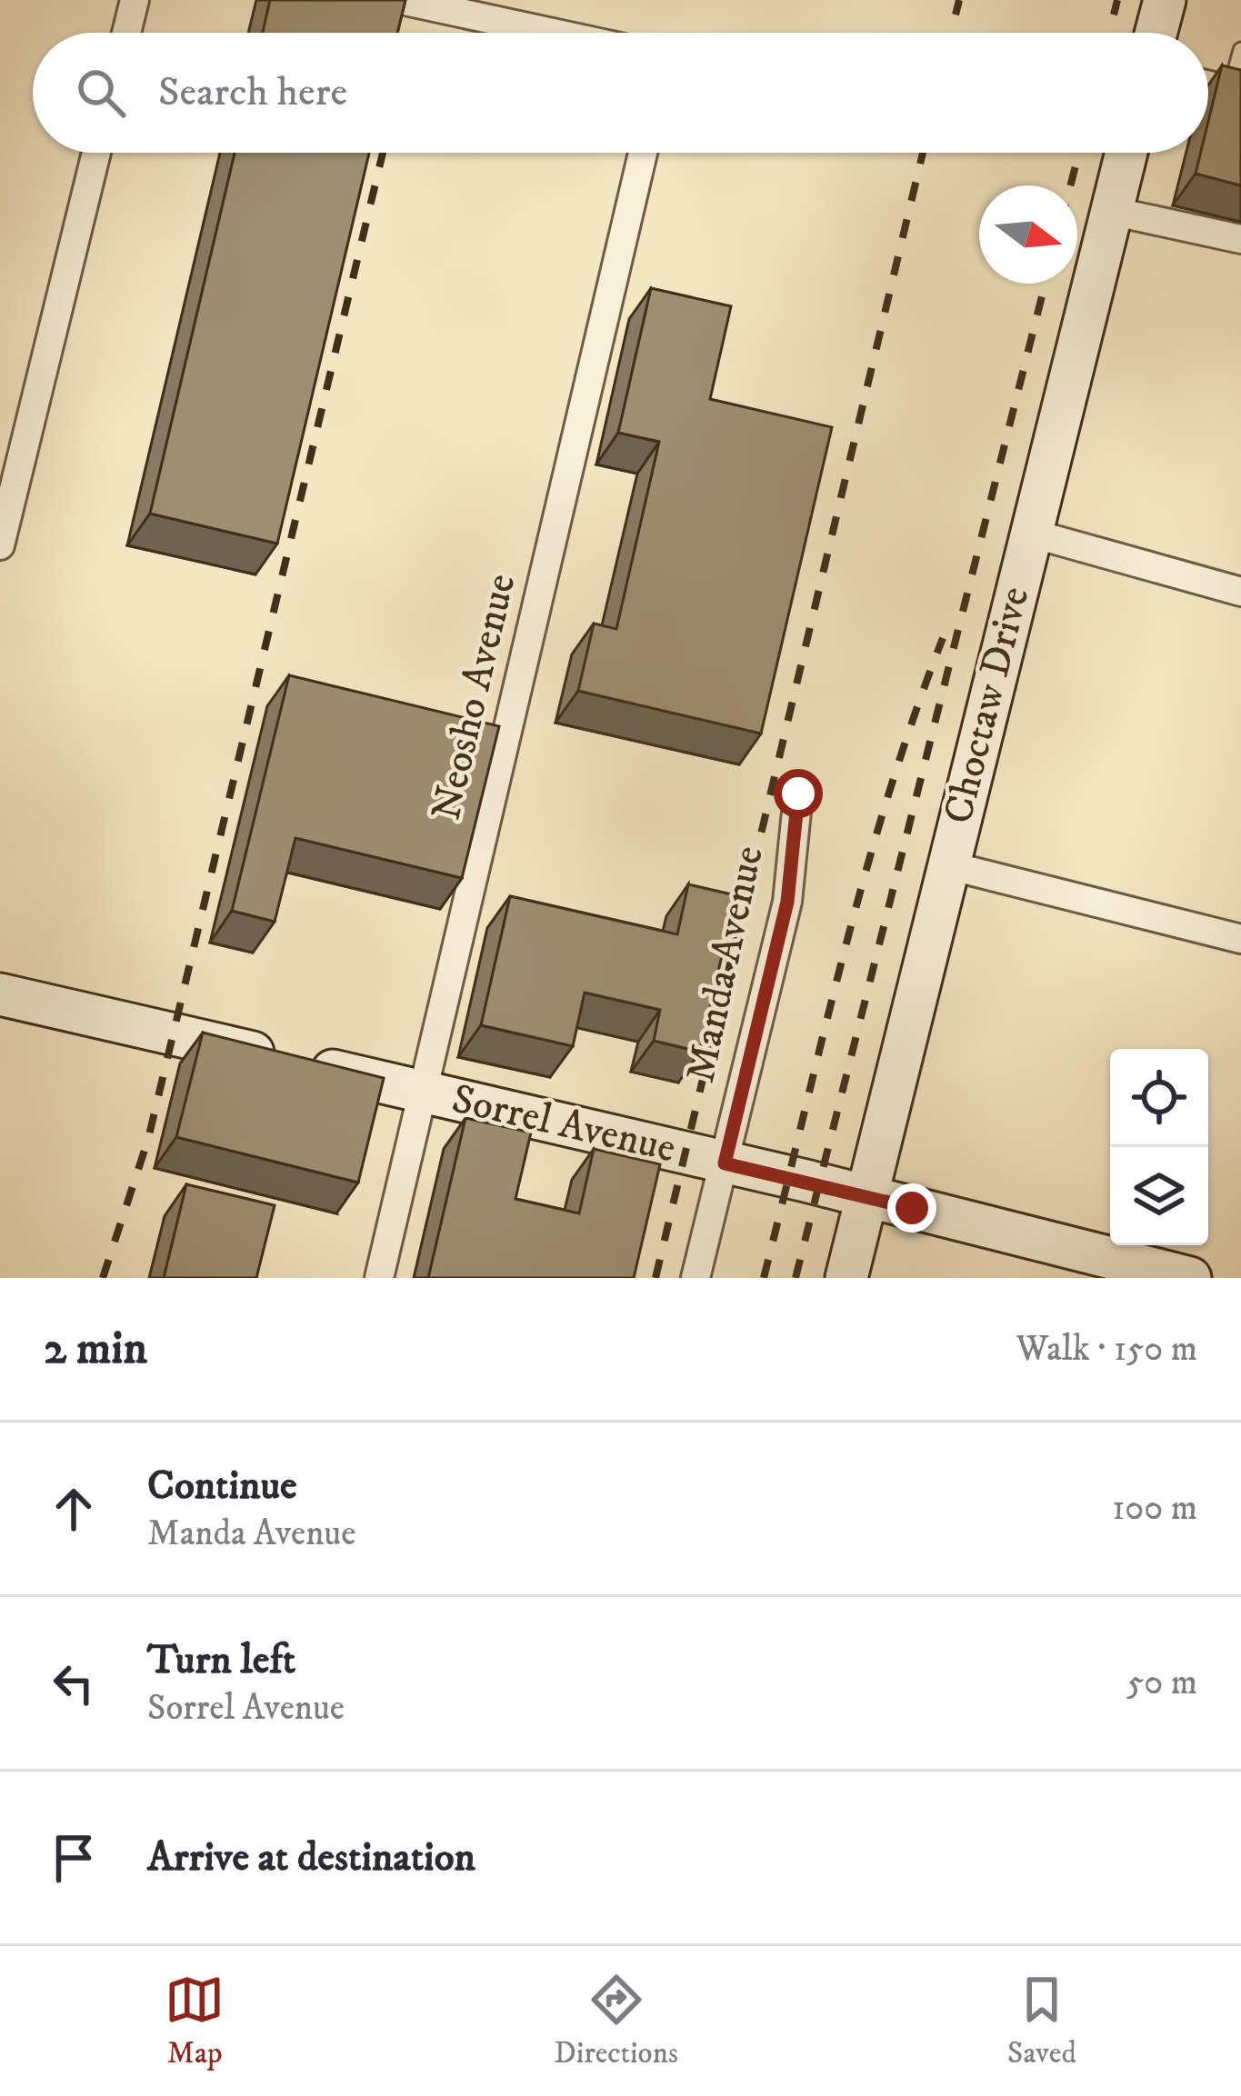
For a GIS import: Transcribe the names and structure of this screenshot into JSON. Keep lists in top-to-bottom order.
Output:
{
  "streets": {
    "main road": ["Choctaw Drive", "Sorrel Avenue"],
    "street": ["Neosho Avenue", "Manda Avenue"]
  },
  "crossings": [
    ["Neosho Avenue", "Sorrel Avenue"],
    ["Choctaw Drive", "Sorrel Avenue"],
    ["Manda Avenue", "Sorrel Avenue"]
  ],
  "north": "right",
  "page": {
    "search": "Search here",
    "heading": ["2 min", "Walk · 150 m"],
    "list": [
      ["Continue", "Manda Avenue", "100 m"],
      ["Turn left", "Sorrel Avenue", "50 m"],
      "Arrive at destination"
    ],
    "nav": ["Map", "Directions", "Saved"]
  }
}
